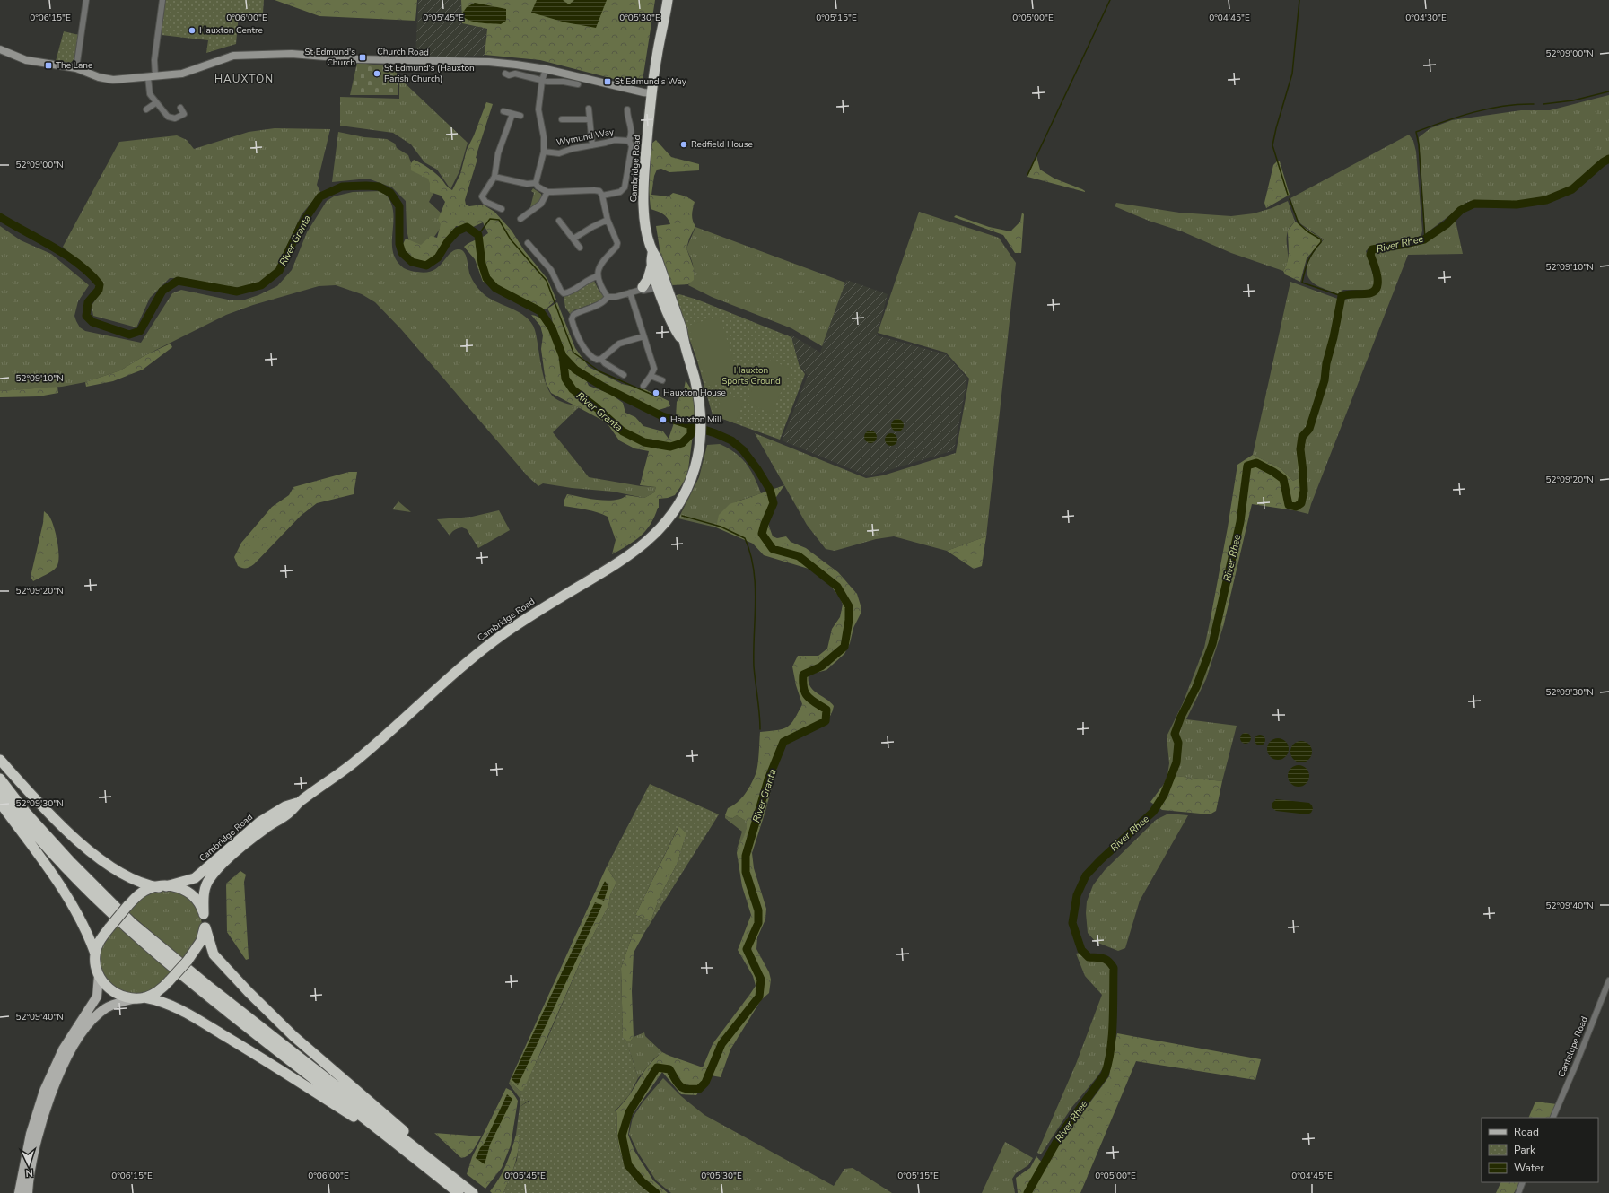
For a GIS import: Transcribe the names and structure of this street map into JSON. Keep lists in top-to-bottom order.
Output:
{
  "streets": {
    "highway": ["Cambridge Road"],
    "street": ["Church Road", "Wymund Way", "Cantelupe Road"]
  },
  "crossings": [
    ["Church Road", "Cambridge Road"]
  ],
  "districts": ["HAUXTON"],
  "water": ["River Granta", "River Rhee"],
  "parks": ["Hauxton Sports Ground"],
  "places": {
    "other": [
      "Hauxton Centre",
      "St Edmund's (Hauxton Parish Church)",
      "Redfield House",
      "Hauxton House",
      "Hauxton Mill"
    ],
    "transit": ["St Edmund's Church", "The Lane", "St Edmund's Way"]
  },
  "legend": ["Road", "Park", "Water"],
  "north": "bottom",
  "coordinates": [
    "0°06'15\"E",
    "0°06'00\"E",
    "0°05'45\"E",
    "0°05'30\"E",
    "0°05'15\"E",
    "0°05'00\"E",
    "0°04'45\"E",
    "0°04'30\"E",
    "52°09'00\"N",
    "52°09'10\"N",
    "52°09'20\"N",
    "52°09'30\"N",
    "52°09'40\"N"
  ]
}
